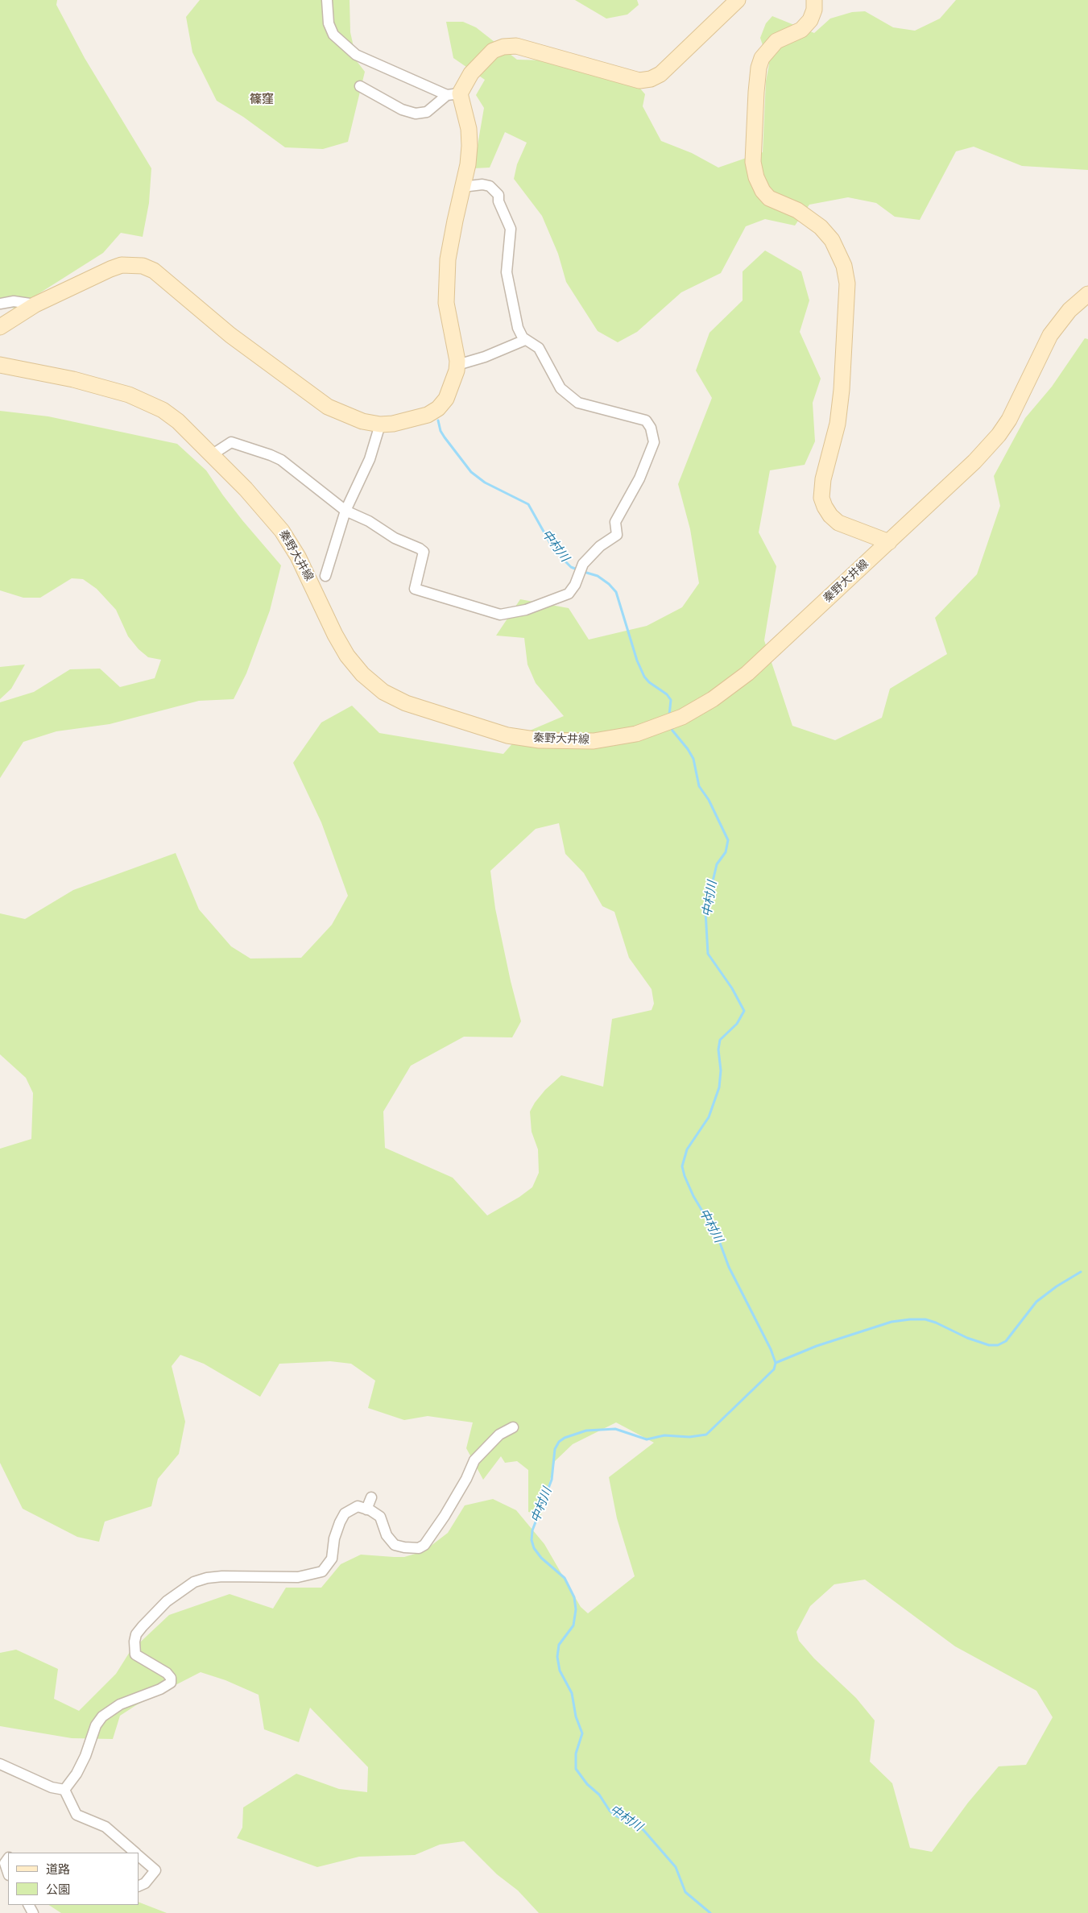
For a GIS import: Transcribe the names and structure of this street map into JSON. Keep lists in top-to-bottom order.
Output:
{
  "streets": {
    "street": ["秦野大井線"]
  },
  "districts": ["篠窪"],
  "water": ["中村川"],
  "legend": ["道路", "公園"]
}
